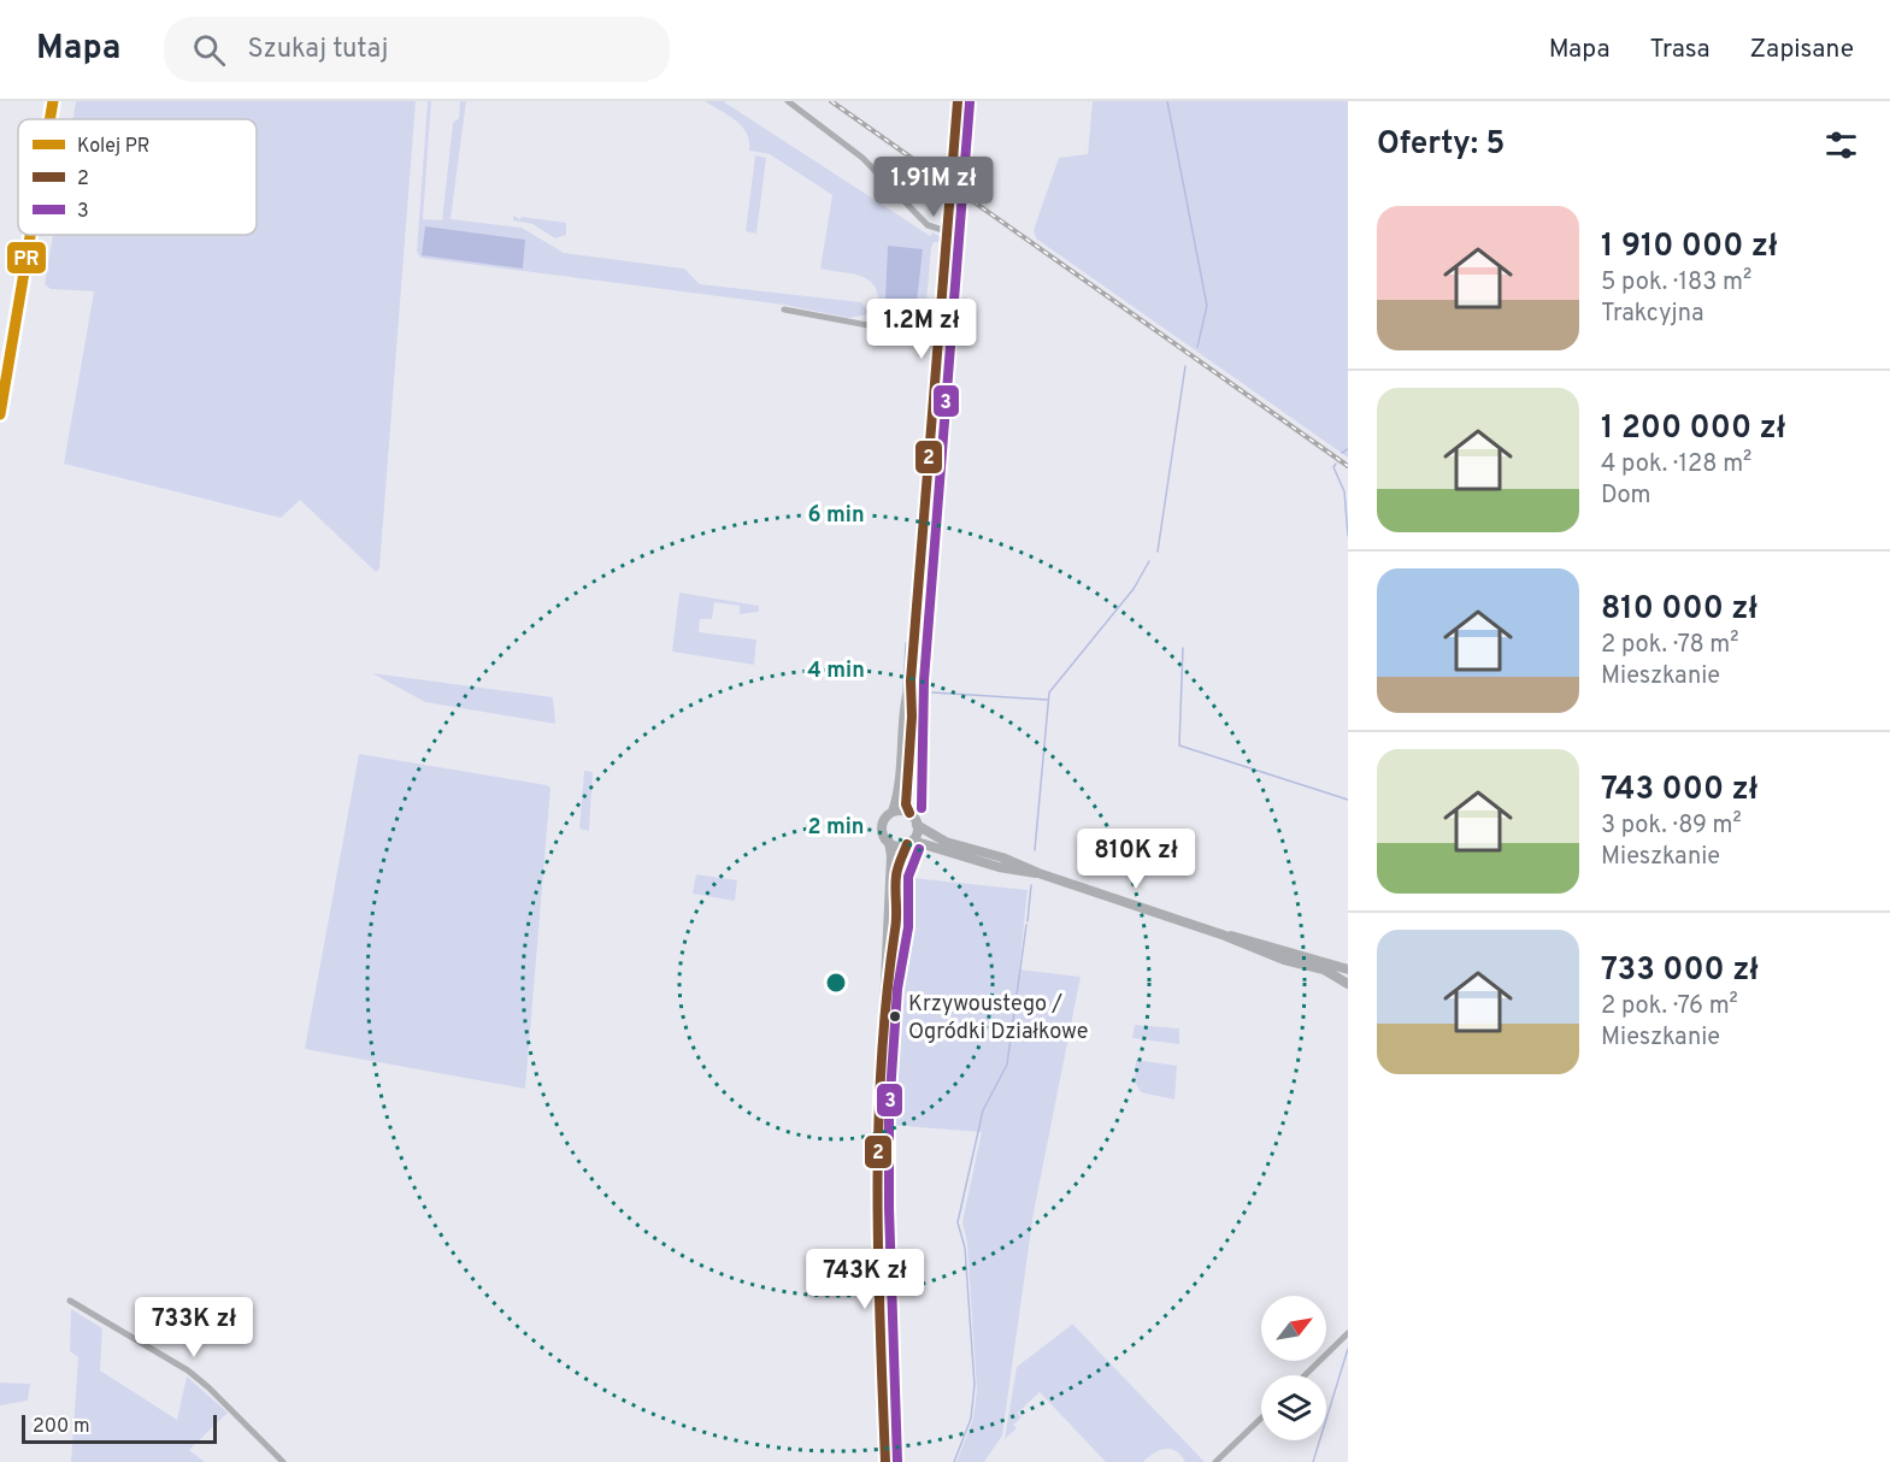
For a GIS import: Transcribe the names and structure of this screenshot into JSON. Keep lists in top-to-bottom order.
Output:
{
  "places": ["Krzywoustego / Ogródki Działkowe"],
  "lines": ["rail line PR", "transit line 2", "transit line 3"],
  "legend": ["Kolej PR", "2", "3"],
  "scale_bar": "200 m",
  "north": "top right",
  "page": {
    "header": "Mapa",
    "search": "Szukaj tutaj",
    "nav": ["Mapa", "Trasa", "Zapisane"],
    "heading": "Oferty: 5",
    "price": [
      "1.91M zł",
      "1.2M zł",
      "810K zł",
      "743K zł",
      "733K zł"
    ],
    "list": [
      {
        "name": "1 910 000 zł",
        "note": "5 pok. · 183 m² · Trakcyjna"
      },
      {
        "name": "1 200 000 zł",
        "note": "4 pok. · 128 m² · Dom"
      },
      {
        "name": "810 000 zł",
        "note": "2 pok. · 78 m² · Mieszkanie"
      },
      {
        "name": "743 000 zł",
        "note": "3 pok. · 89 m² · Mieszkanie"
      },
      {
        "name": "733 000 zł",
        "note": "2 pok. · 76 m² · Mieszkanie"
      }
    ],
    "scale": "200 m"
  },
  "rings": ["6 min", "4 min", "2 min"]
}
